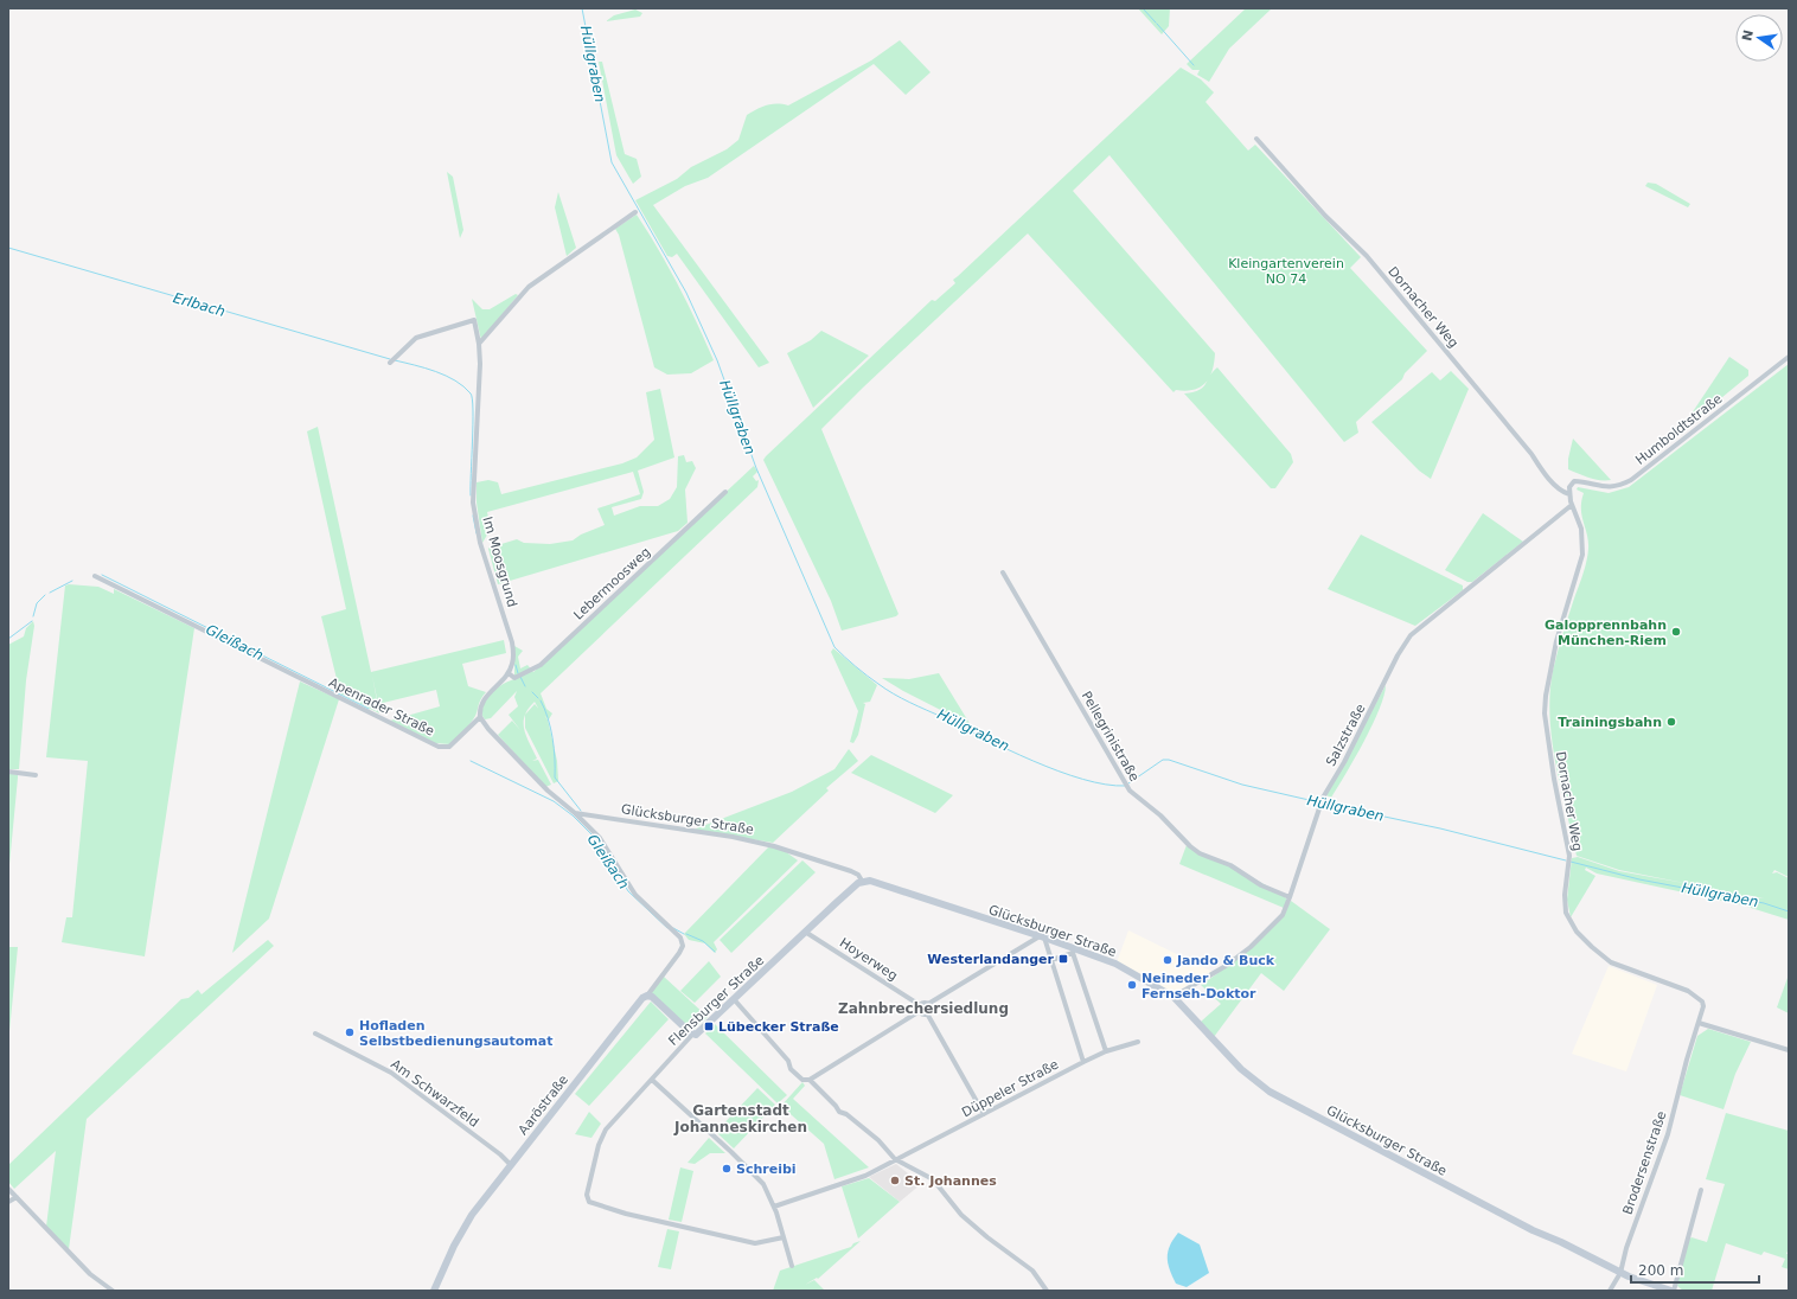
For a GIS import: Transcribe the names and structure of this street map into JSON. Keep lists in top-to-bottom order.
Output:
{
  "streets": {
    "street": [
      "Dornacher Weg",
      "Humboldtstraße",
      "Im Moosgrund",
      "Lebermoosweg",
      "Apenrader Straße",
      "Salzstraße",
      "Pellegrinistraße",
      "Glücksburger Straße",
      "Hoyerweg",
      "Flensburger Straße",
      "Düppeler Straße",
      "Am Schwarzfeld",
      "Aaröstraße",
      "Brodersenstraße"
    ]
  },
  "crossings": [
    ["Dornacher Weg", "Humboldtstraße"],
    ["Dornacher Weg", "Salzstraße"],
    ["Dornacher Weg", "Brodersenstraße"],
    ["Im Moosgrund", "Lebermoosweg"],
    ["Im Moosgrund", "Apenrader Straße"],
    ["Salzstraße", "Pellegrinistraße"],
    ["Salzstraße", "Glücksburger Straße"],
    ["Glücksburger Straße", "Flensburger Straße"],
    ["Glücksburger Straße", "Aaröstraße"],
    ["Glücksburger Straße", "Brodersenstraße"],
    ["Hoyerweg", "Flensburger Straße"],
    ["Am Schwarzfeld", "Aaröstraße"]
  ],
  "districts": ["Zahnbrechersiedlung", "Gartenstadt Johanneskirchen"],
  "water": ["Hüllgraben", "Erlbach", "Gleißach"],
  "parks": ["Kleingartenverein NO 74"],
  "places": {
    "other": [
      "Galopprennbahn München-Riem",
      "Trainingsbahn",
      "Jando & Buck",
      "Neineder Fernseh-Doktor",
      "Hofladen Selbstbedienungsautomat",
      "Schreibi",
      "St. Johannes"
    ],
    "transit": ["Westerlandanger", "Lübecker Straße"]
  },
  "scale_bar": "200 m",
  "north": "left"
}
